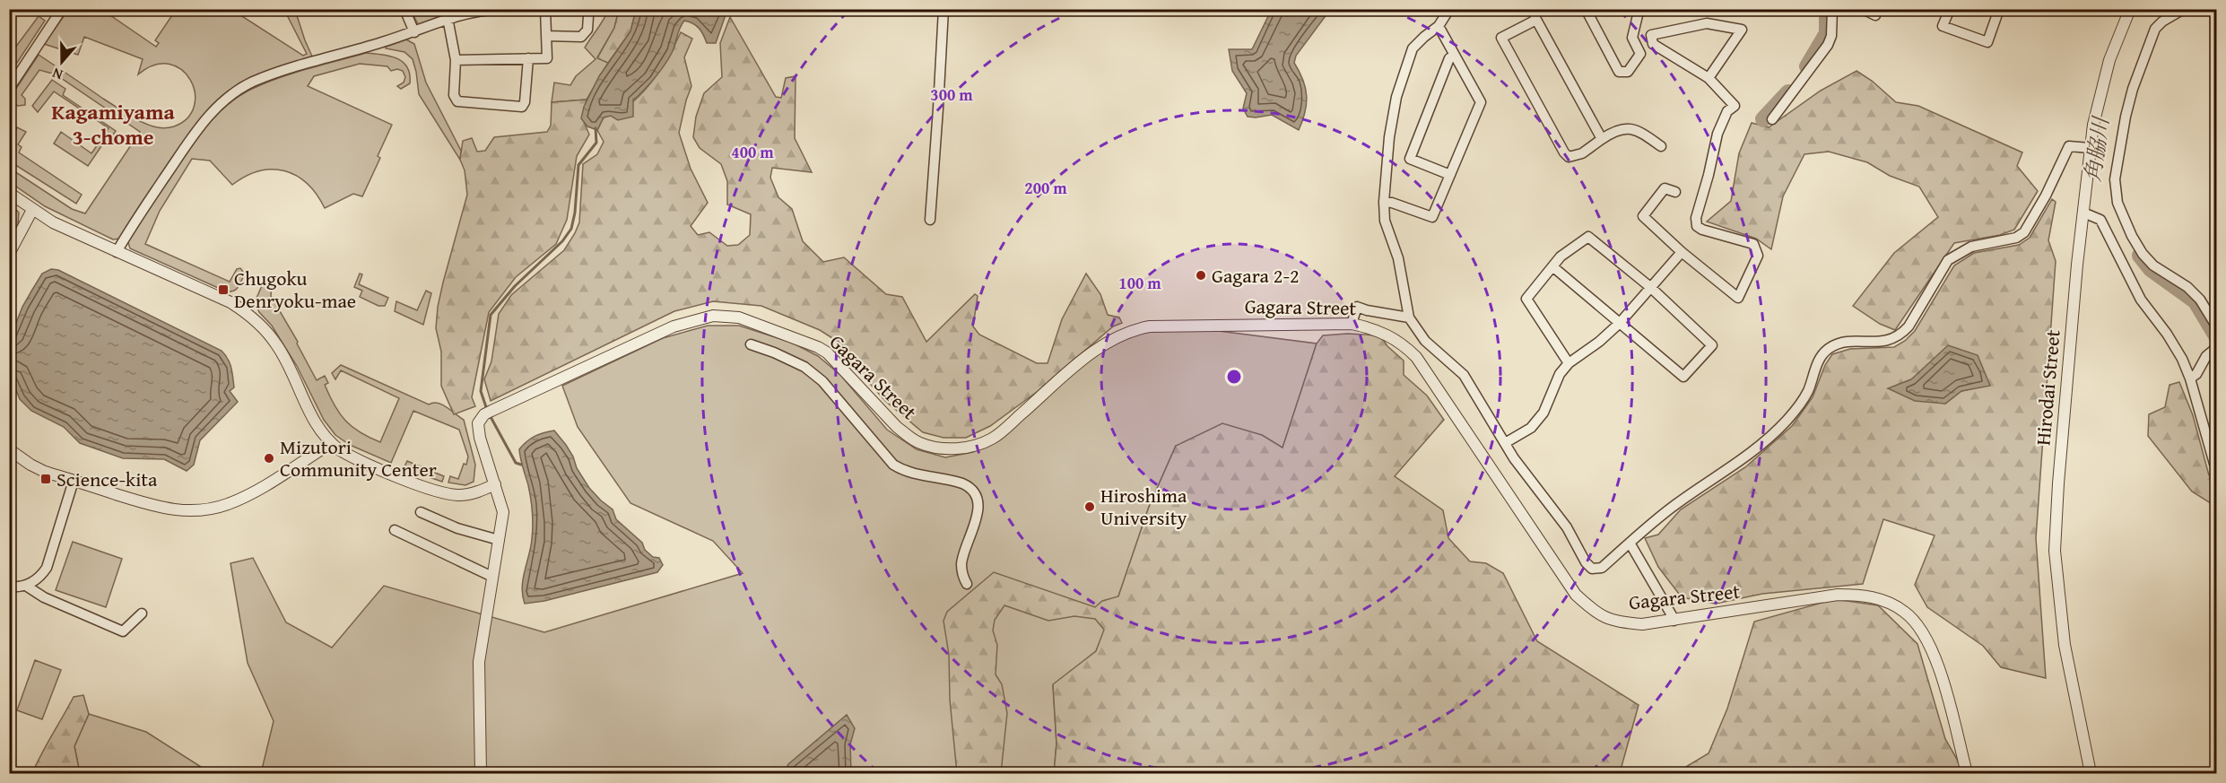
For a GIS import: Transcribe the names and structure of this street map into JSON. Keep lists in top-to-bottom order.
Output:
{
  "streets": {
    "street": ["Gagara Street", "Hirodai Street"]
  },
  "districts": ["Kagamiyama 3-chome"],
  "water": ["角脇川"],
  "places": {
    "other": ["Gagara 2-2", "Mizutori Community Center", "Hiroshima University"],
    "transit": ["Chugoku Denryoku-mae", "Science-kita"]
  },
  "north": "bottom",
  "rings": [
    "300 m",
    "400 m",
    "200 m",
    "100 m"
  ]
}
